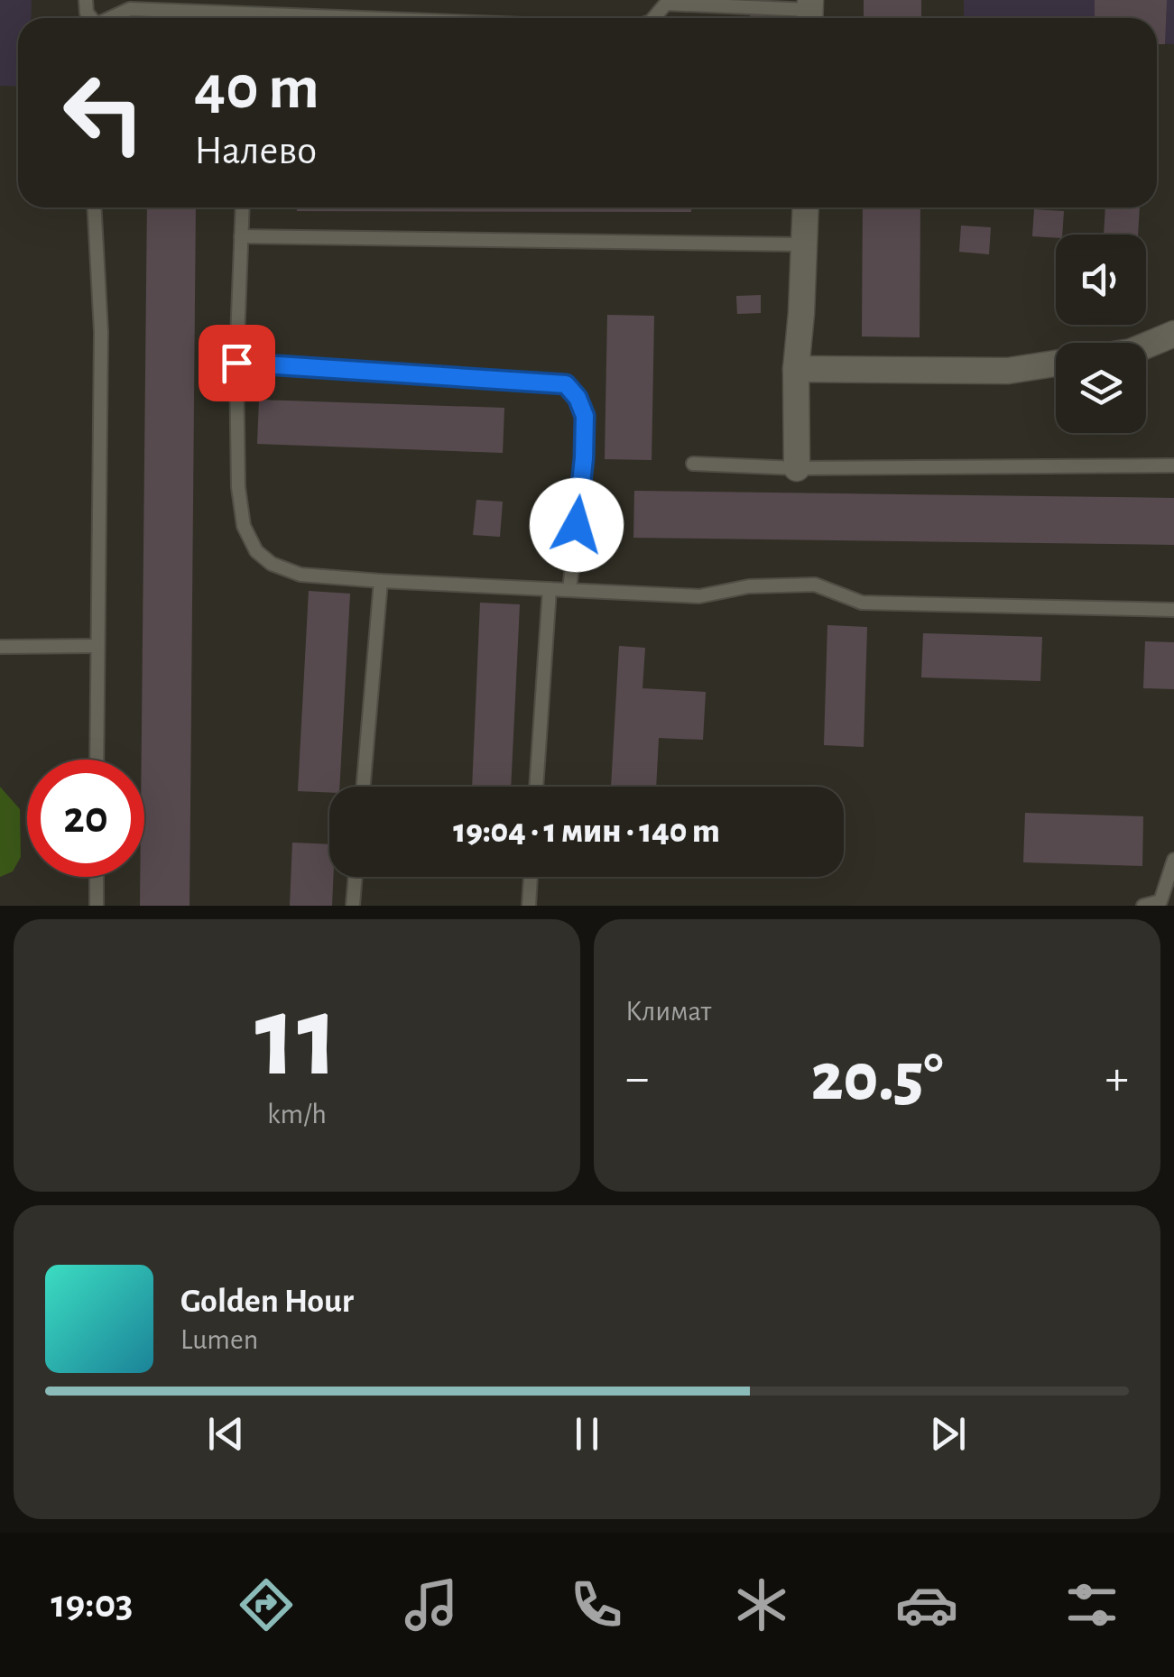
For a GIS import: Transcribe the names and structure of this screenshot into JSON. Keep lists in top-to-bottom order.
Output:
{
  "page": {
    "turn": ["40 m", "Налево"],
    "limit": "20",
    "trip": "19:04 · 1 мин · 140 m",
    "tile": [
      ["11", "km/h"],
      "Климат"
    ],
    "heat": ["−", "20.5°", "+"],
    "song": ["Golden Hour", "Lumen"],
    "tabs": "19:03"
  }
}
